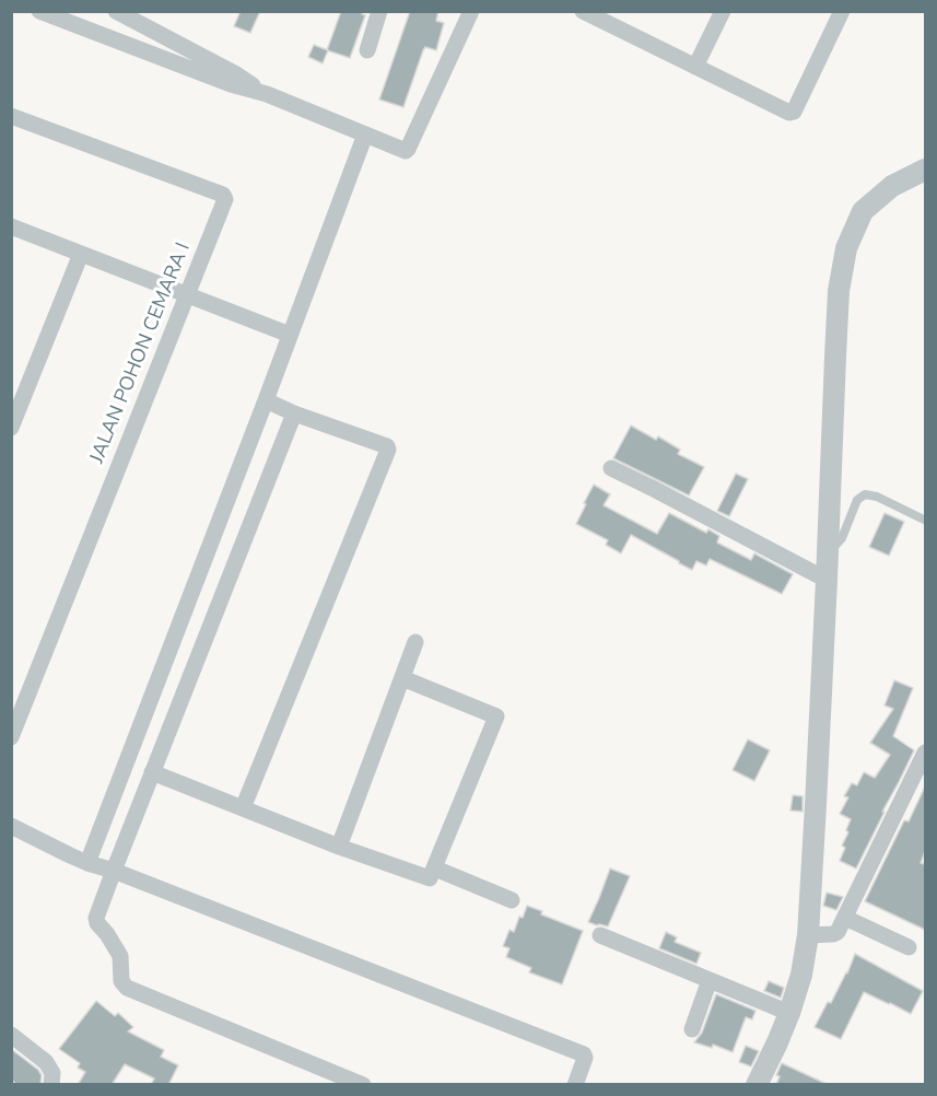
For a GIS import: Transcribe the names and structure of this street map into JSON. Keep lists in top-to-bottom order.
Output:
{
  "streets": {
    "street": ["JALAN POHON CEMARA I"]
  }
}
